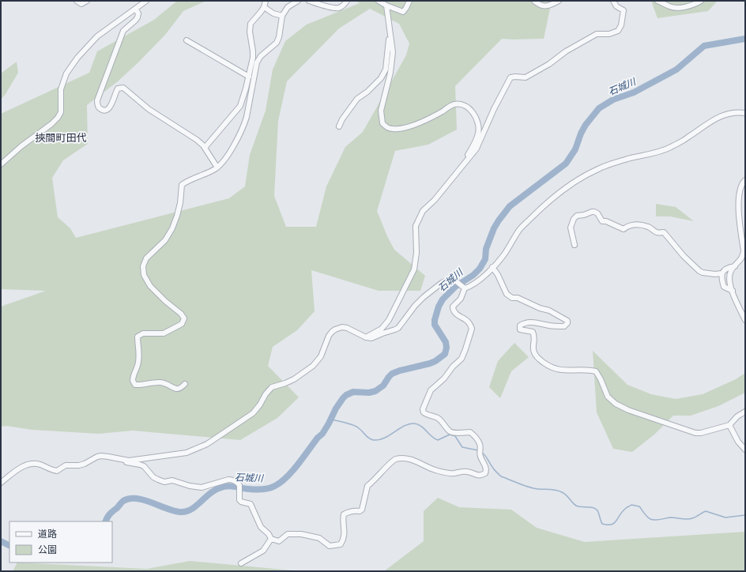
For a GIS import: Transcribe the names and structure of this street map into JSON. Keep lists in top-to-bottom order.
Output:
{
  "districts": ["挾間町田代"],
  "water": ["石城川"],
  "legend": ["道路", "公園"]
}
